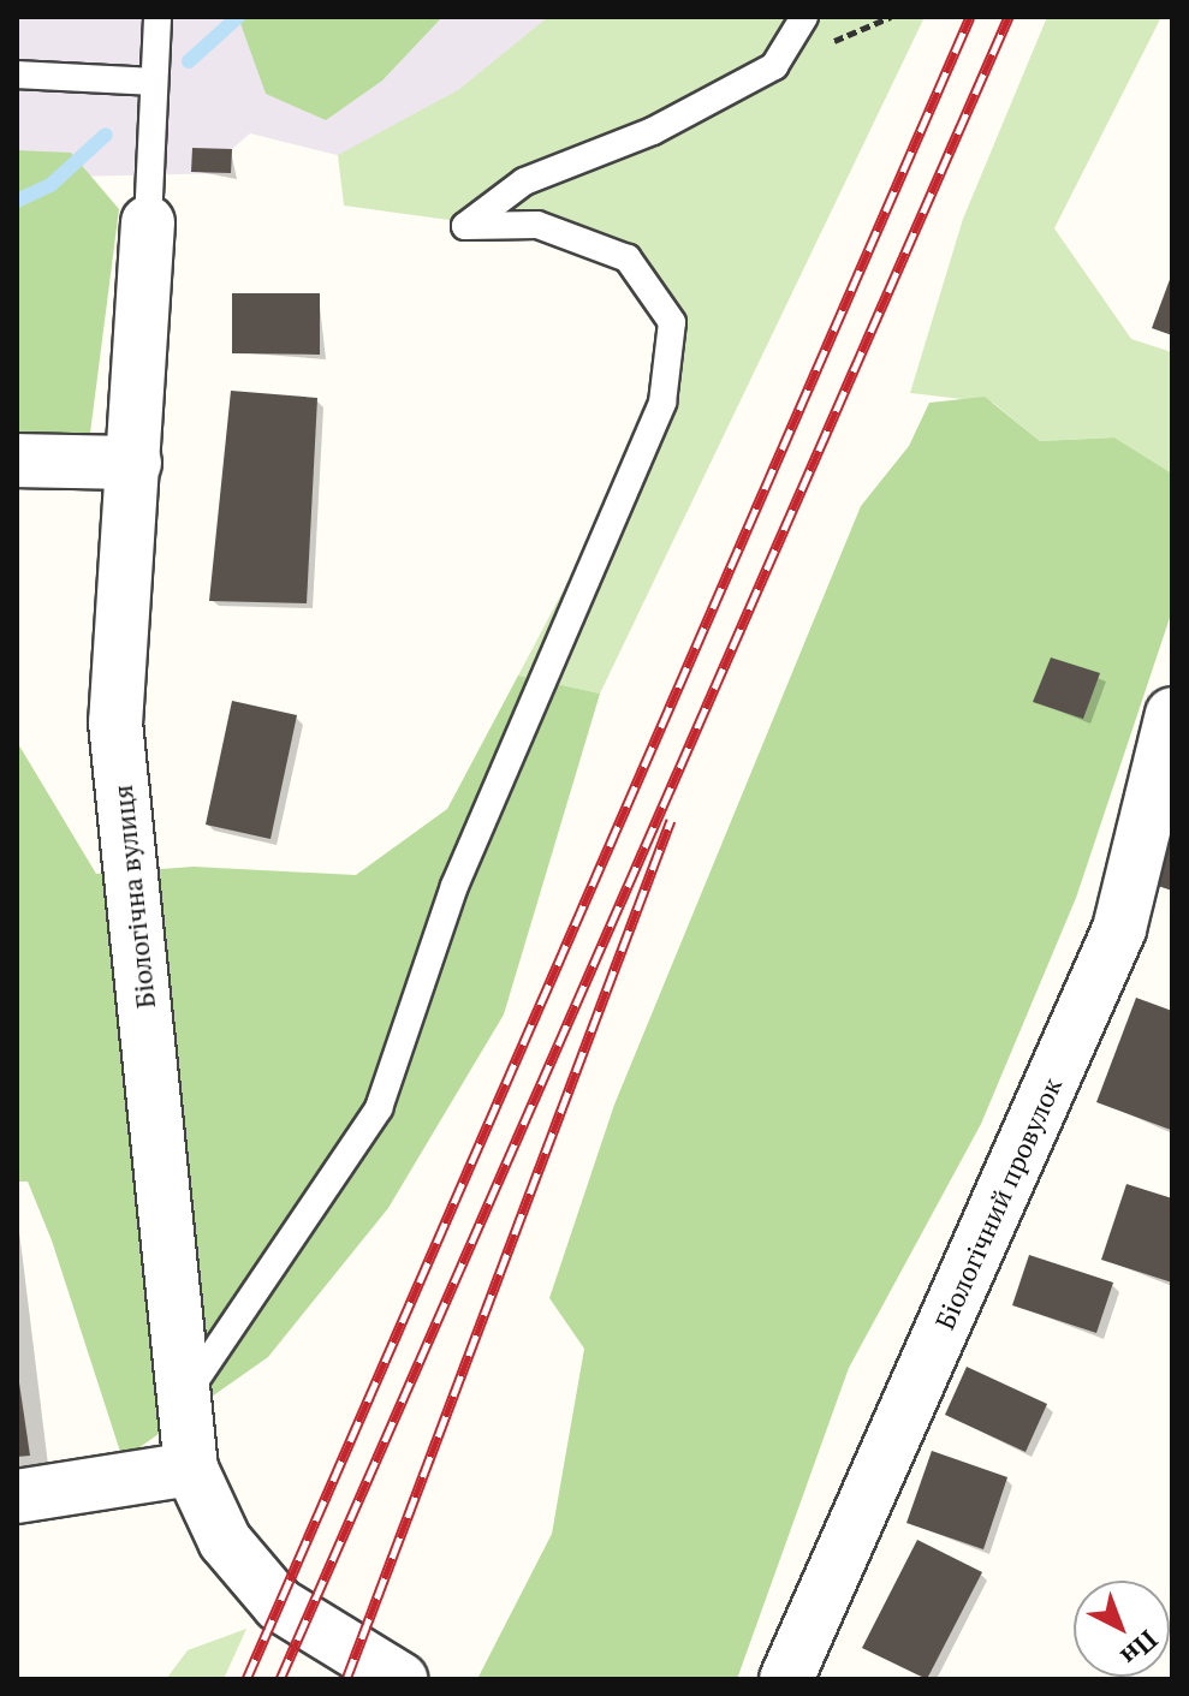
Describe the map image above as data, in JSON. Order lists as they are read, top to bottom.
{
  "streets": {
    "street": ["Біологічна вулиця", "Біологічний провулок"]
  },
  "north": "bottom right"
}
